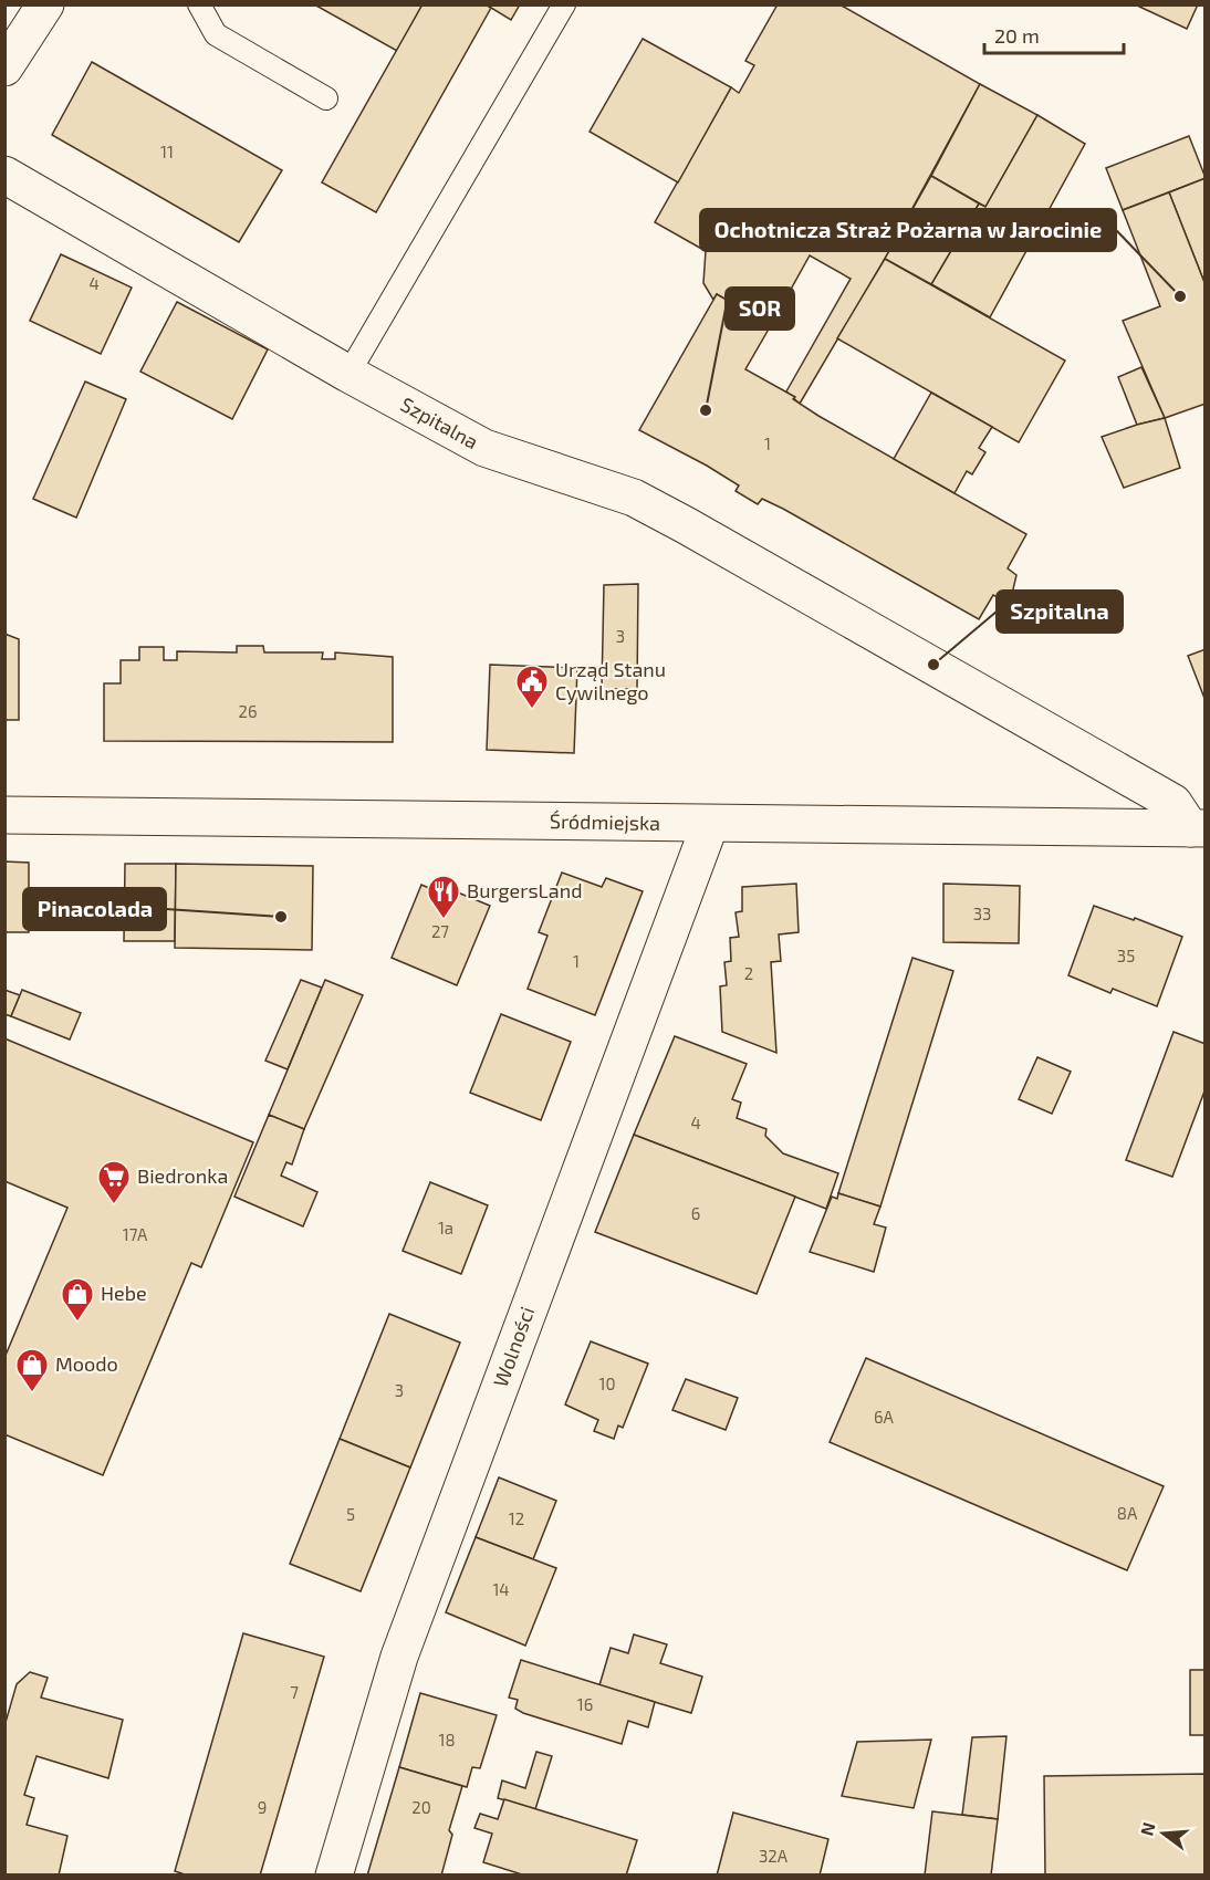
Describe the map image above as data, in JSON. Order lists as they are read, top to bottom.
{
  "streets": {
    "street": ["Szpitalna", "Śródmiejska", "Wolności"]
  },
  "crossings": [
    ["Szpitalna", "Śródmiejska"],
    ["Śródmiejska", "Wolności"]
  ],
  "places": {
    "other": [
      "Ochotnicza Straż Pożarna w Jarocinie",
      "SOR",
      "Szpitalna",
      "Pinacolada"
    ],
    "public building": ["Urząd Stanu Cywilnego"],
    "restaurant": ["BurgersLand"],
    "supermarket": ["Biedronka"],
    "shop": ["Hebe", "Moodo"]
  },
  "house_numbers": [
    "11",
    "4",
    "1",
    "3",
    "26",
    "33",
    "27",
    "35",
    "1",
    "2",
    "4",
    "6",
    "1a",
    "17A",
    "10",
    "3",
    "6A",
    "8A",
    "5",
    "12",
    "14",
    "7",
    "16",
    "18",
    "9",
    "20",
    "32A"
  ],
  "scale_bar": "20 m",
  "north": "left"
}
